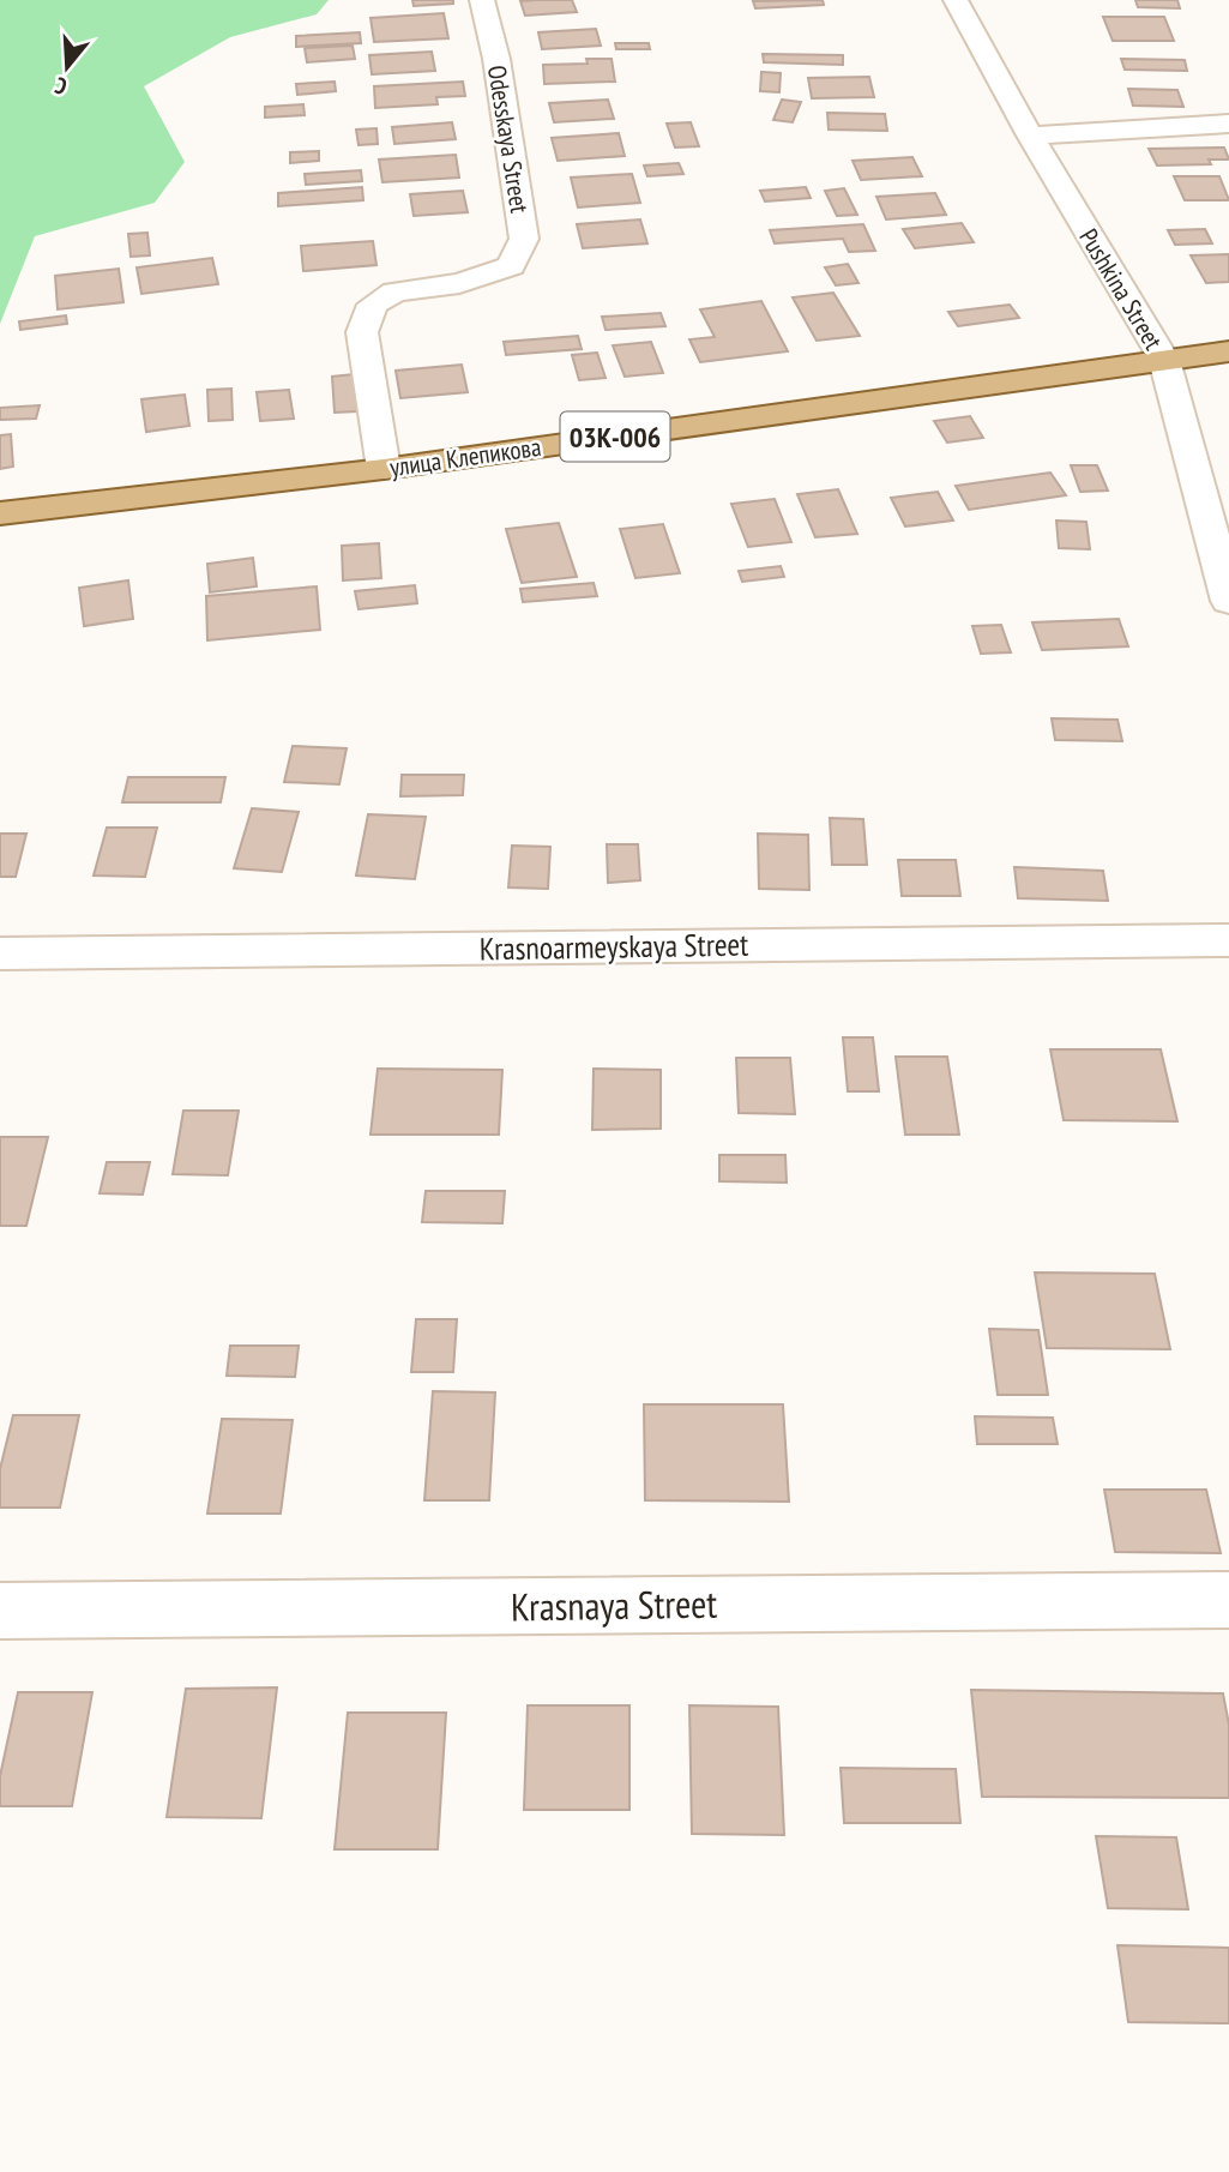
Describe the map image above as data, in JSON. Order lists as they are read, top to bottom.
{
  "streets": {
    "main road": ["03К-006", "улица Клепикова"],
    "street": [
      "Odesskaya Street",
      "Pushkina Street",
      "Krasnoarmeyskaya Street",
      "Krasnaya Street"
    ]
  },
  "crossings": [
    ["Odesskaya Street", "улица Клепикова"],
    ["Pushkina Street", "улица Клепикова"]
  ],
  "north": "bottom"
}
